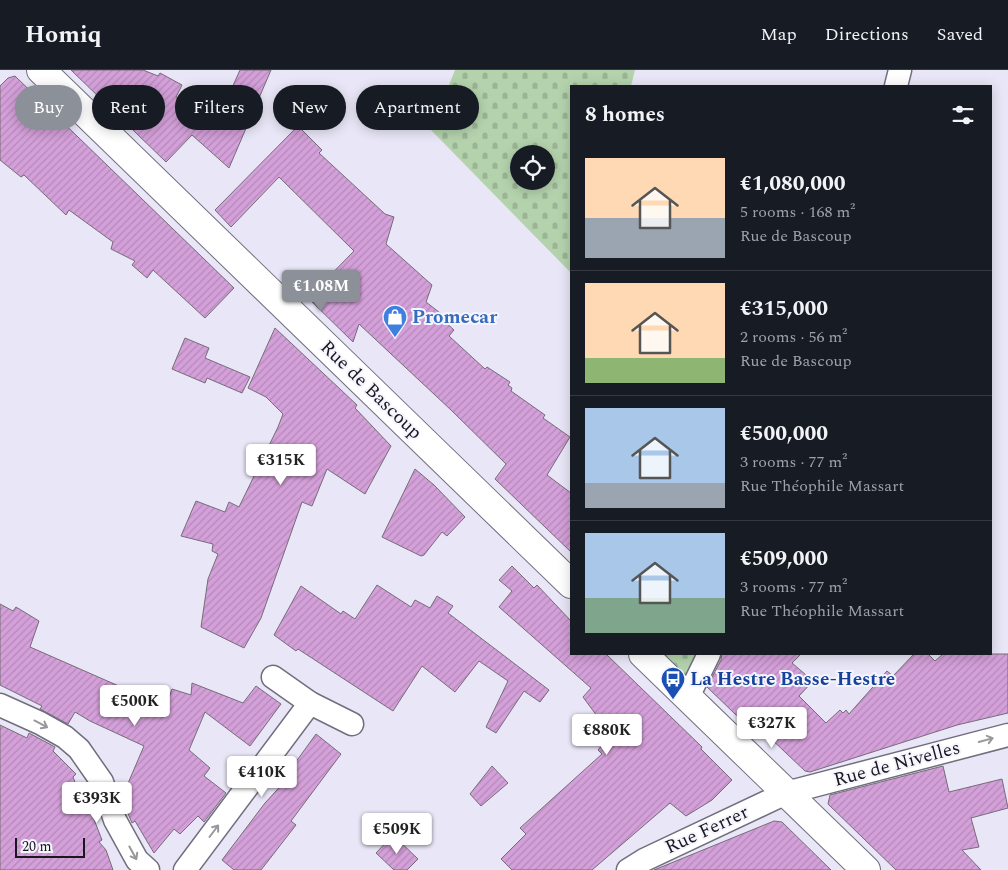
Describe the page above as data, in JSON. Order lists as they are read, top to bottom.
{
  "streets": {
    "main road": ["Rue de Bascoup"],
    "street": ["Rue de Nivelles", "Rue Ferrer"]
  },
  "crossings": [
    ["Rue de Nivelles", "Rue Ferrer"]
  ],
  "one_way": ["Rue de Nivelles"],
  "places": {
    "shop": ["Promecar"],
    "bus stop": ["La Hestre Basse-Hestre"]
  },
  "scale_bar": "20 m",
  "page": {
    "header": "Homiq",
    "nav": ["Map", "Directions", "Saved"],
    "chip": [
      "Buy",
      "Rent",
      "Filters",
      "New",
      "Apartment"
    ],
    "heading": "8 homes",
    "list": [
      {
        "name": "€1,080,000",
        "note": "5 rooms · 168 m² · Rue de Bascoup"
      },
      {
        "name": "€315,000",
        "note": "2 rooms · 56 m² · Rue de Bascoup"
      },
      {
        "name": "€500,000",
        "note": "3 rooms · 77 m² · Rue Théophile Massart"
      },
      {
        "name": "€509,000",
        "note": "3 rooms · 77 m² · Rue Théophile Massart"
      }
    ],
    "price": [
      "€1.08M",
      "€315K",
      "€500K",
      "€327K",
      "€880K",
      "€410K",
      "€393K",
      "€509K"
    ],
    "scale": "20 m"
  }
}
